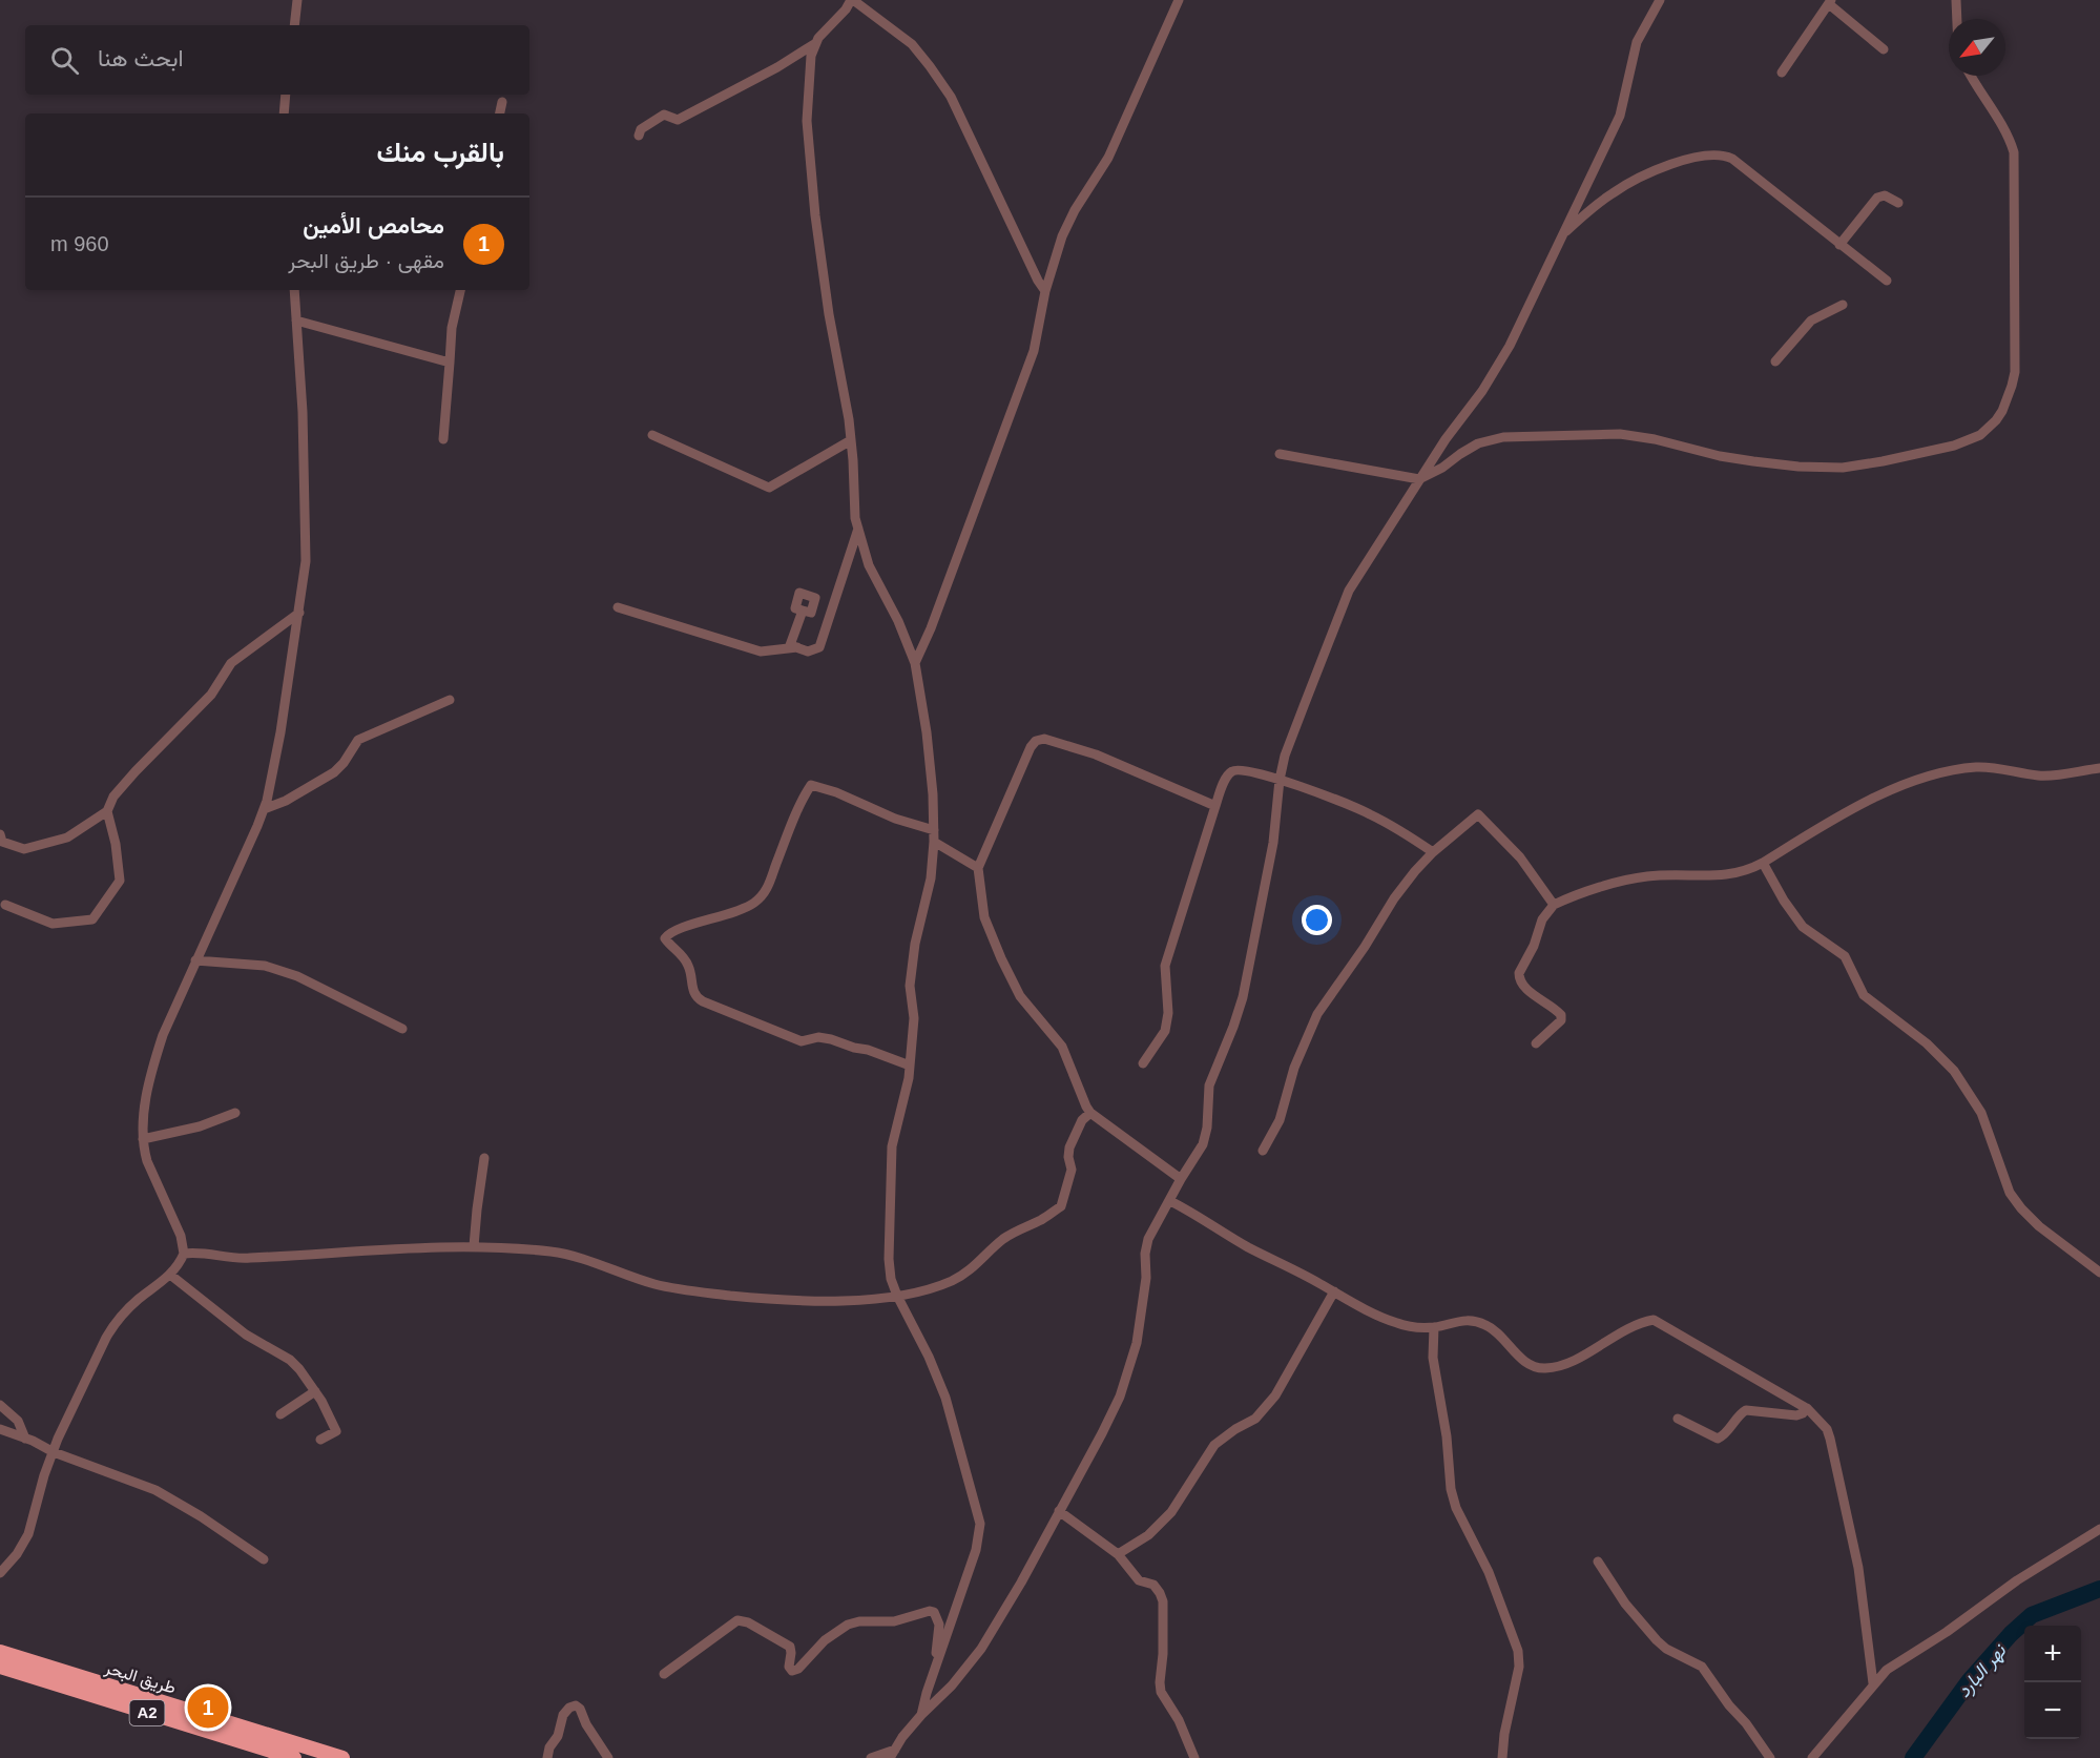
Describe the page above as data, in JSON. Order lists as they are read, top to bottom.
{
  "streets": {
    "highway": ["طريق البحر", "A2"]
  },
  "water": ["نهر البارد"],
  "north": "bottom left",
  "page": {
    "search": "ابحث هنا",
    "heading": "بالقرب منك",
    "list": [
      {
        "mark": "1",
        "name": "محامص الأمين",
        "note": "مقهى · طريق البحر",
        "value": "960 m"
      }
    ],
    "map_buttons": ["+", "−"],
    "pins": "1"
  }
}
